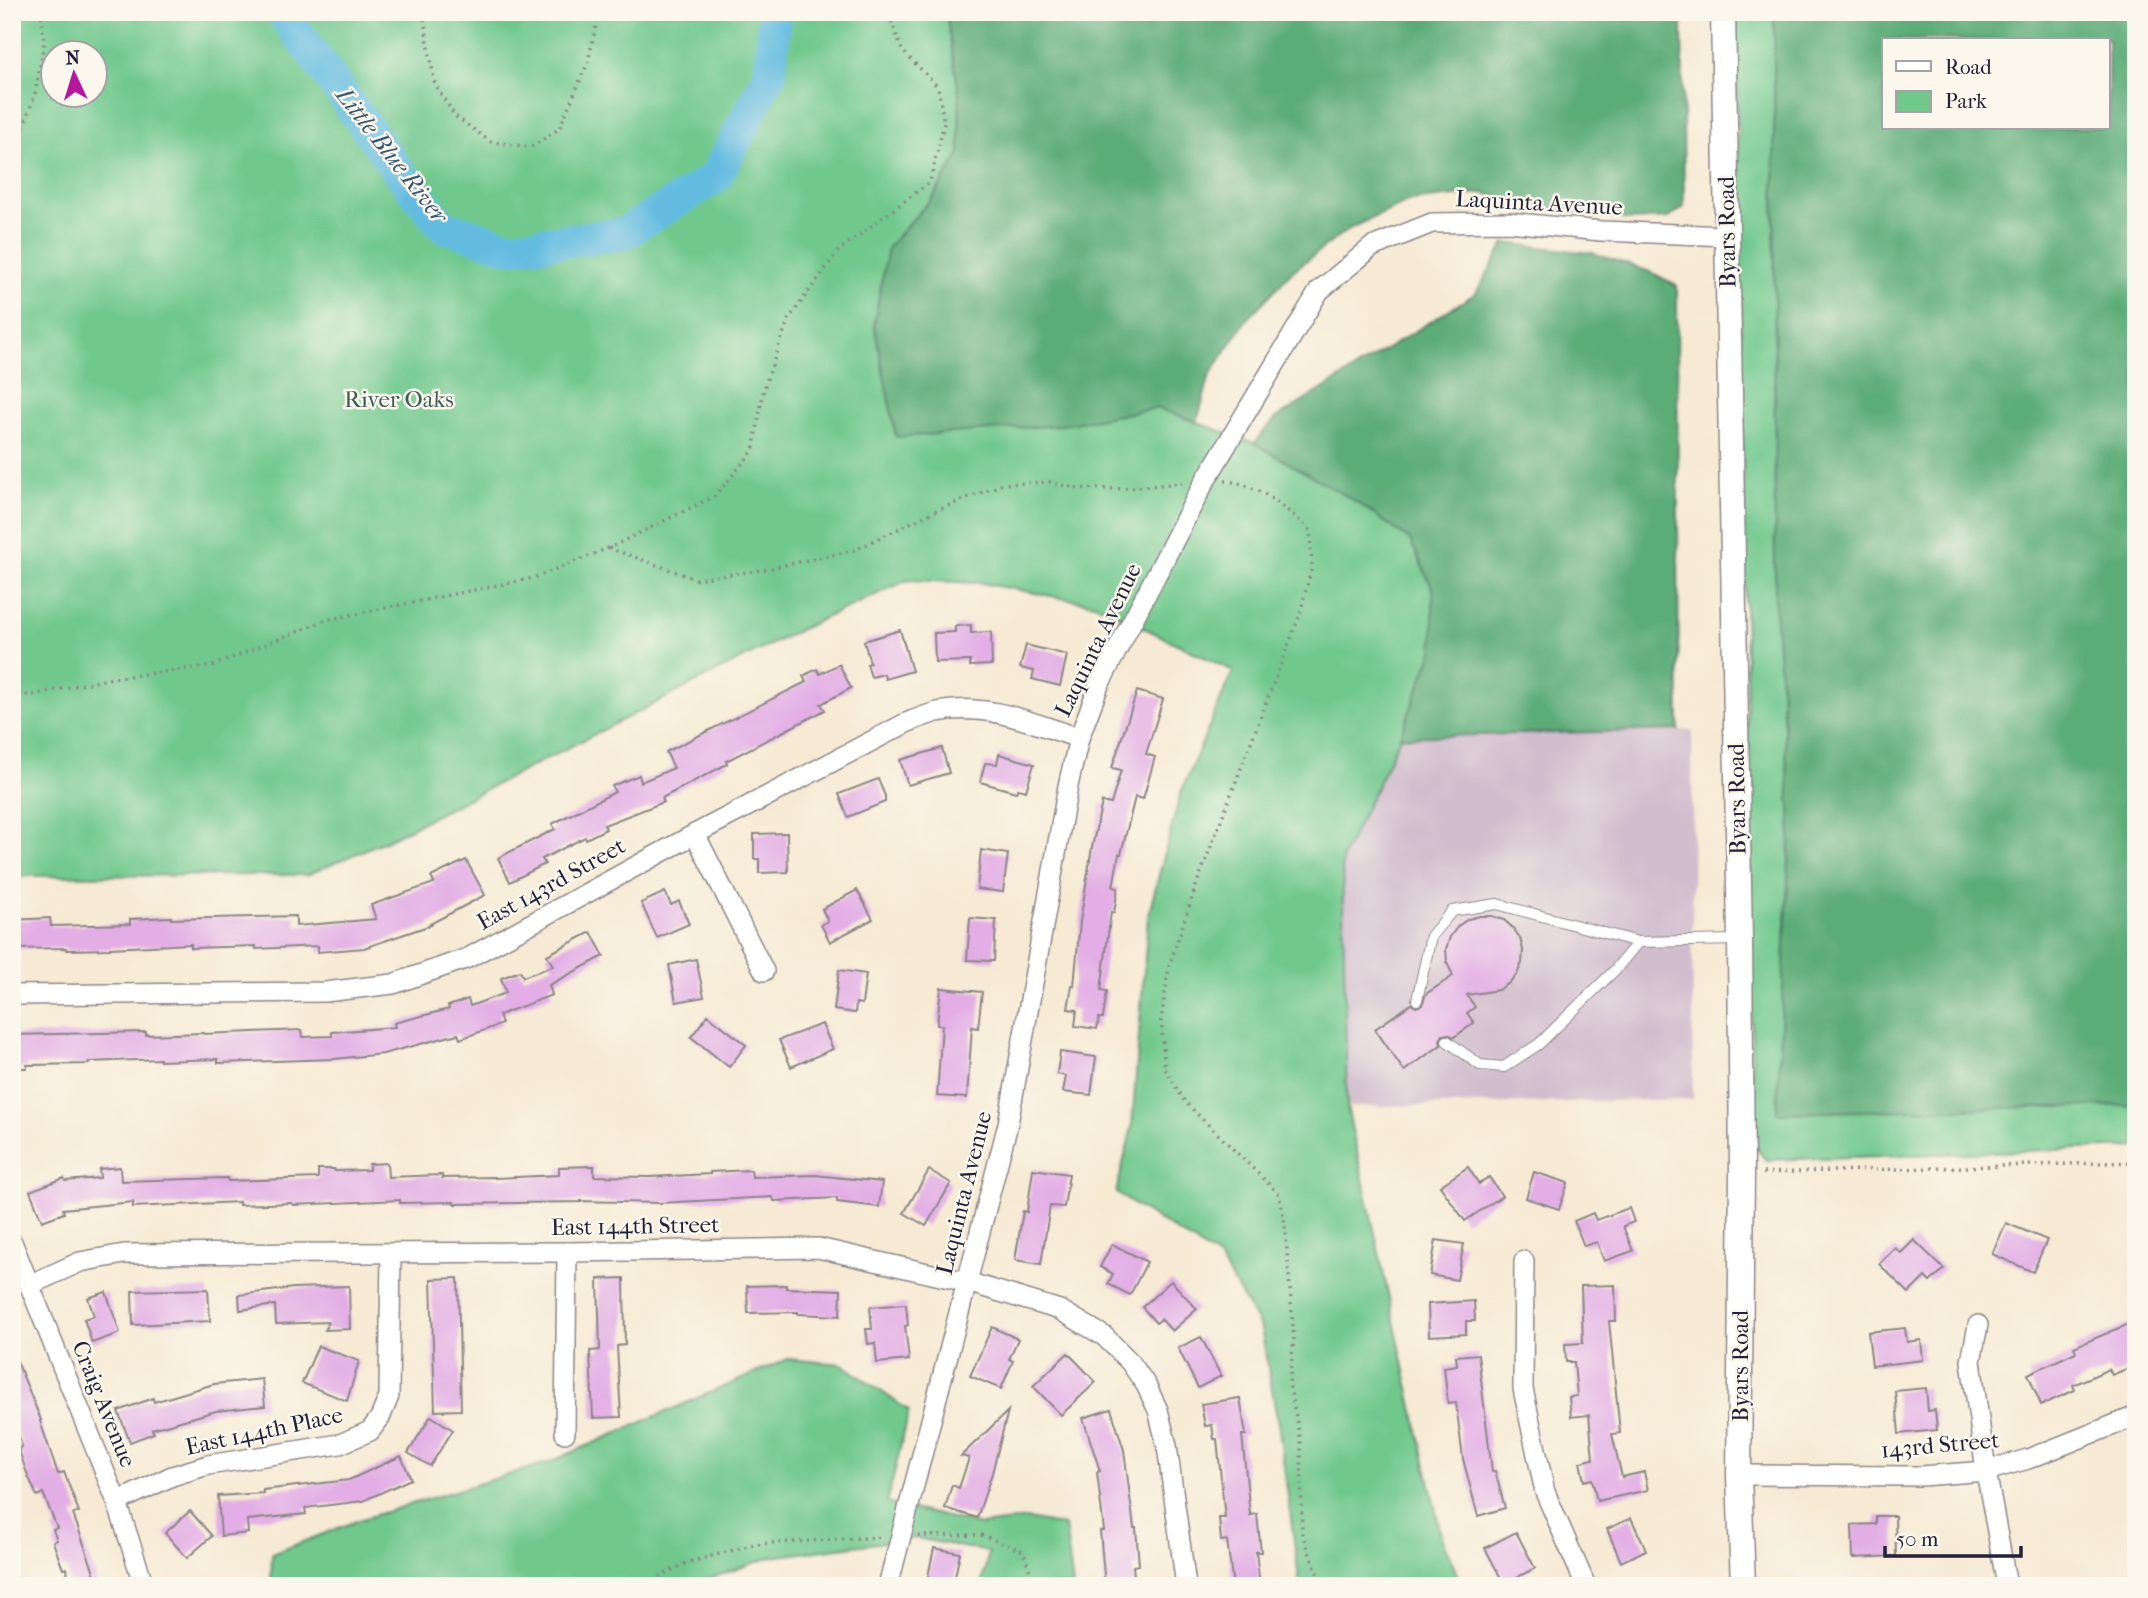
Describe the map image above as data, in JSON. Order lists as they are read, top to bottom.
{
  "streets": {
    "street": [
      "Laquinta Avenue",
      "Byars Road",
      "East 143rd Street",
      "East 144th Street",
      "Craig Avenue",
      "East 144th Place",
      "143rd Street"
    ]
  },
  "crossings": [
    ["Laquinta Avenue", "Byars Road"],
    ["Laquinta Avenue", "East 143rd Street"],
    ["Laquinta Avenue", "East 144th Street"],
    ["Byars Road", "143rd Street"],
    ["East 144th Street", "Craig Avenue"],
    ["East 144th Street", "East 144th Place"],
    ["Craig Avenue", "East 144th Place"]
  ],
  "water": ["Little Blue River"],
  "parks": ["River Oaks"],
  "legend": ["Road", "Park"],
  "scale_bar": "50 m",
  "north": "top"
}
